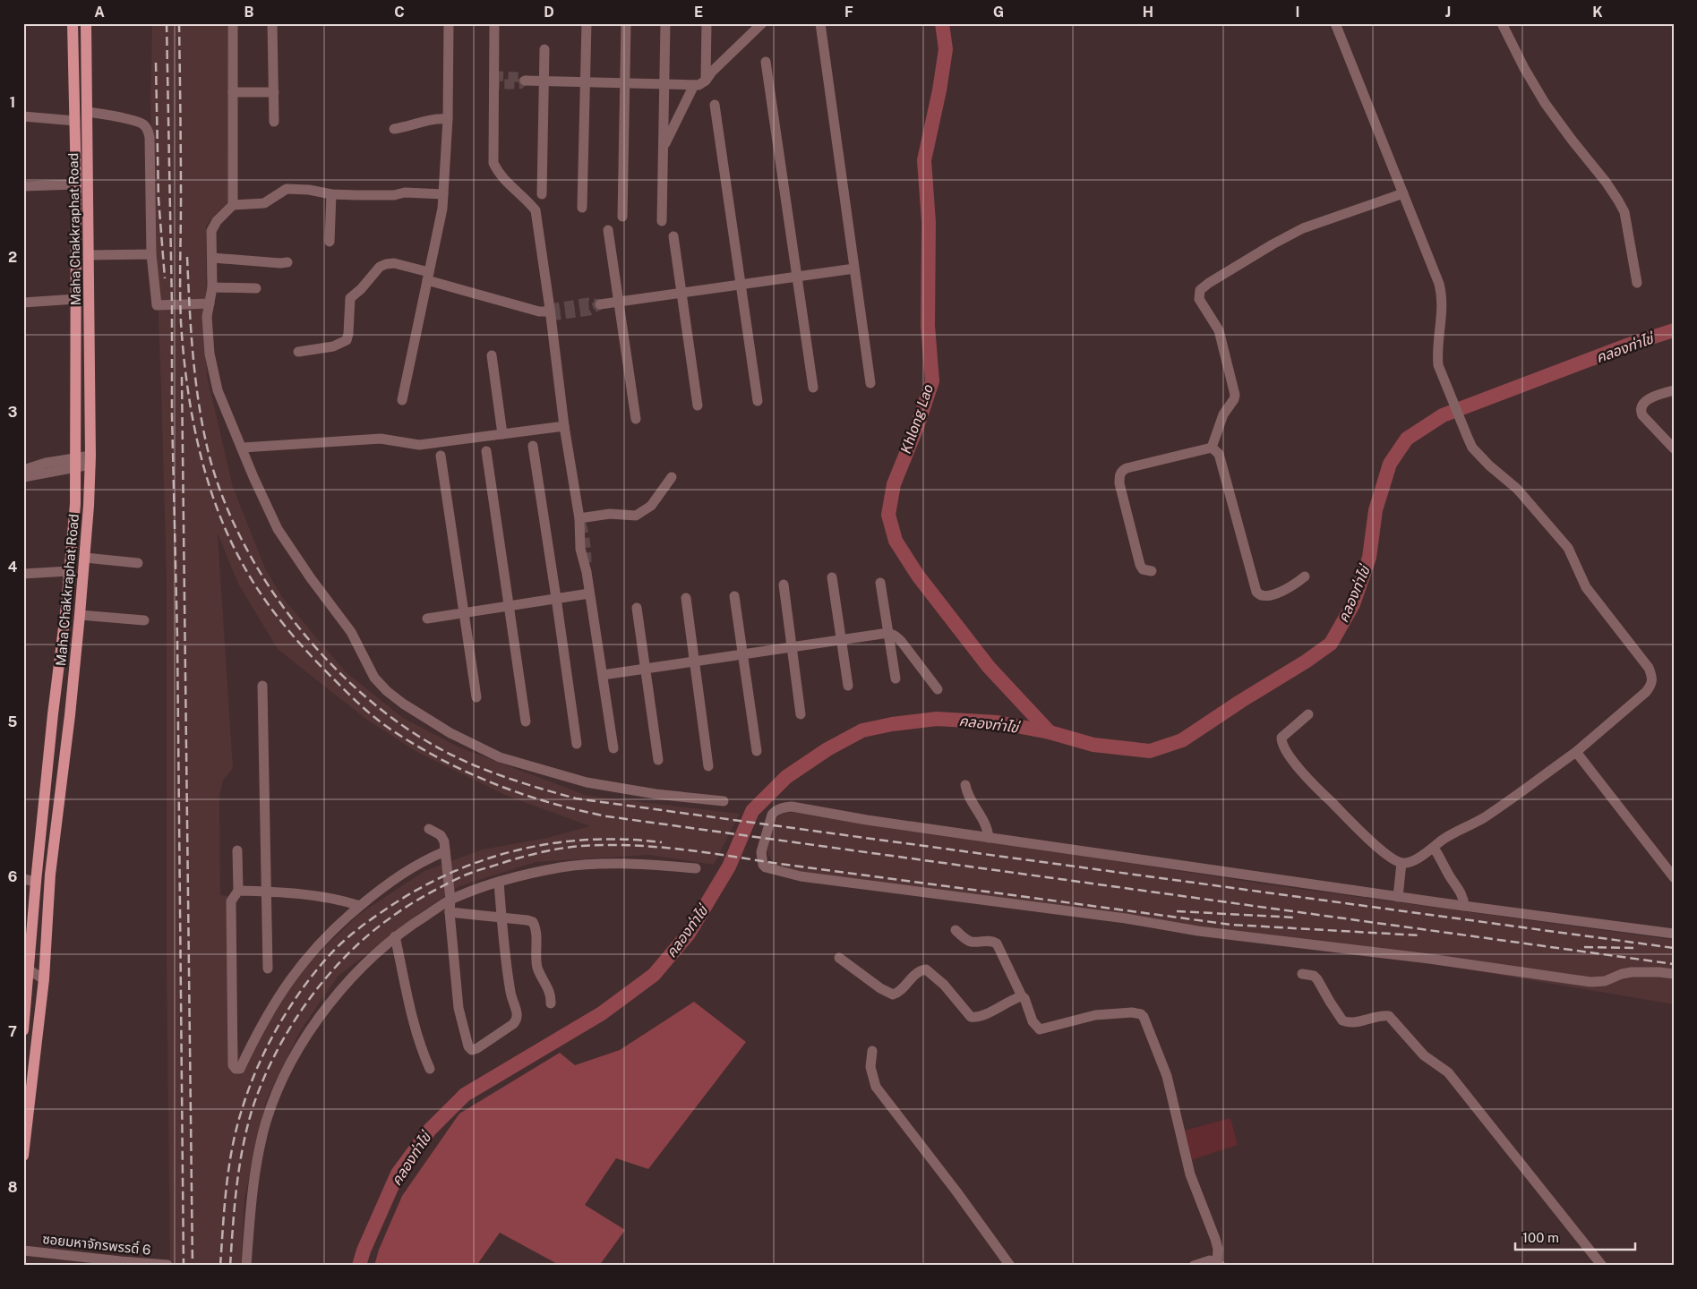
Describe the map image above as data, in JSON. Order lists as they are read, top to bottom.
{
  "streets": {
    "main road": ["Maha Chakkraphat Road"],
    "street": ["ซอยมหาจักรพรรดิ์ 6"]
  },
  "water": ["คลองท่าไข่", "Khlong Lao"],
  "scale_bar": "100 m",
  "grid": {
    "columns": [
      "A",
      "B",
      "C",
      "D",
      "E",
      "F",
      "G",
      "H",
      "I",
      "J",
      "K"
    ],
    "rows": [
      "1",
      "2",
      "3",
      "4",
      "5",
      "6",
      "7",
      "8"
    ]
  }
}
